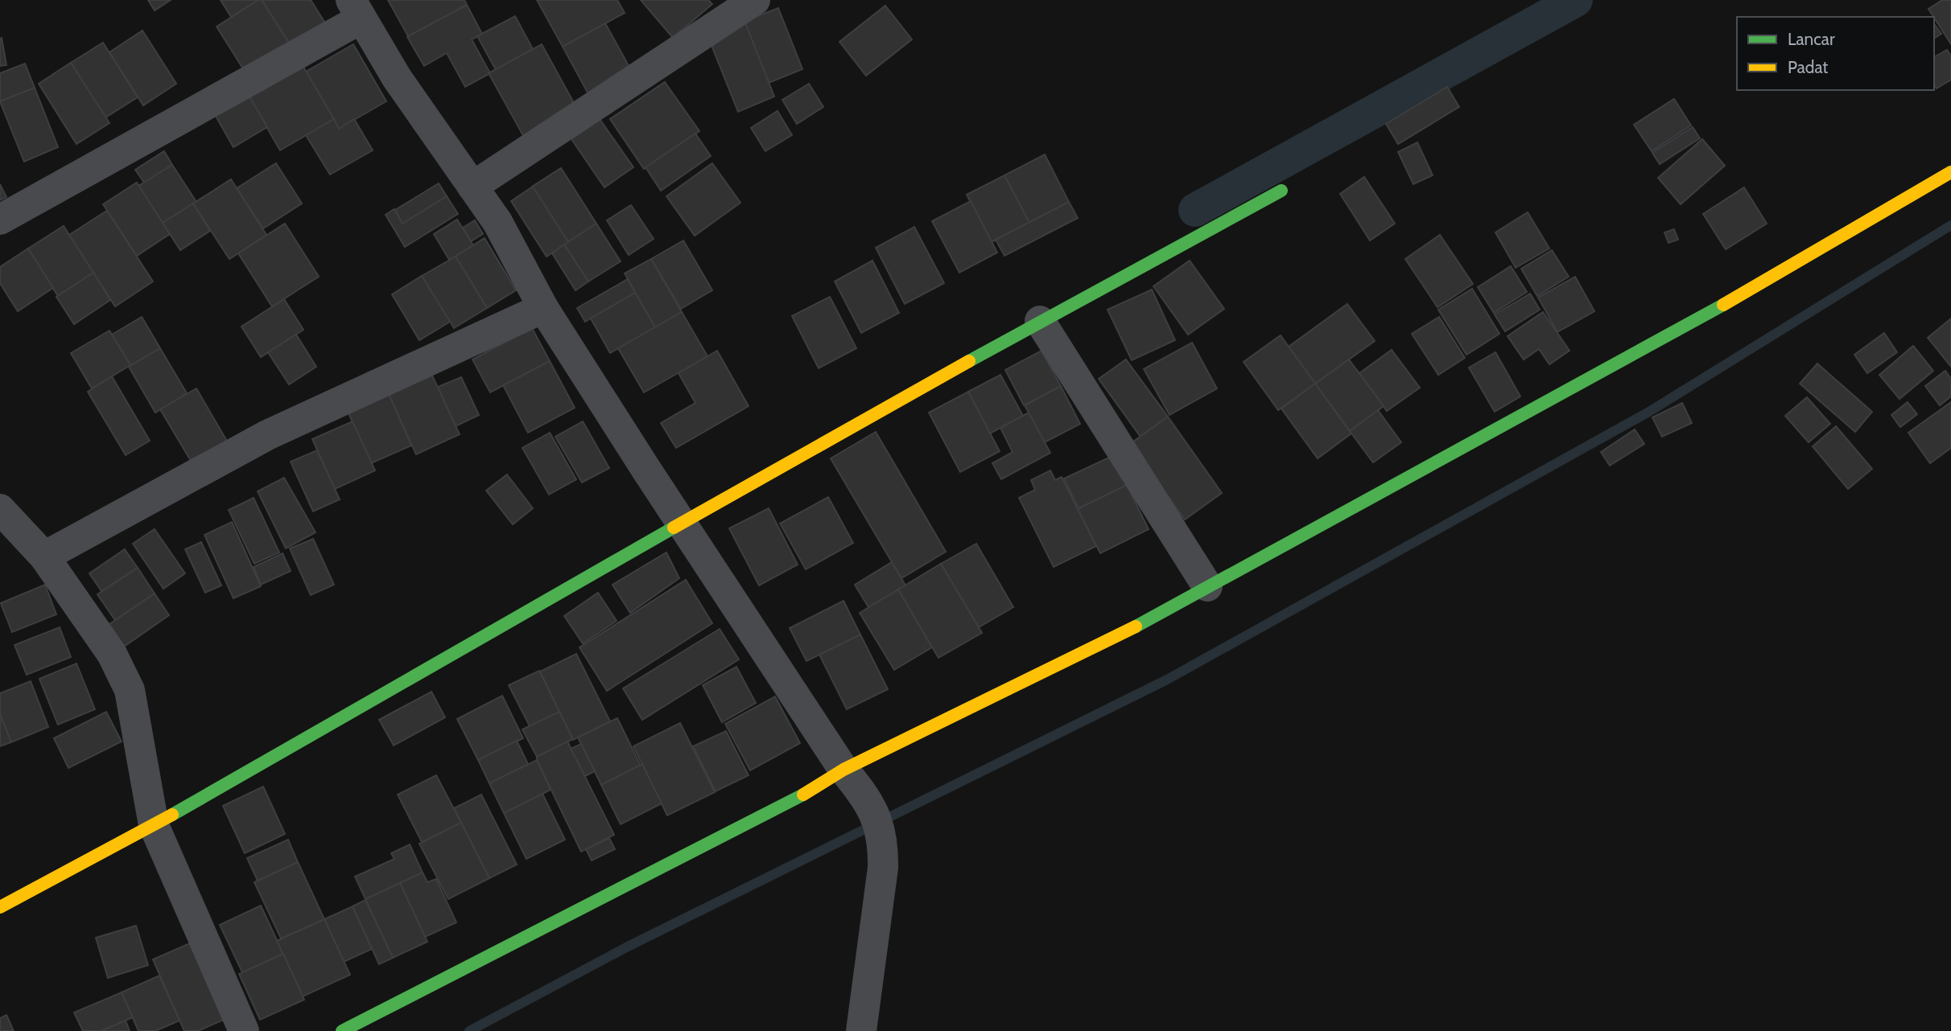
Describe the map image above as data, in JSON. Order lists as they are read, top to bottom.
{
  "legend": ["Lancar", "Padat"]
}
